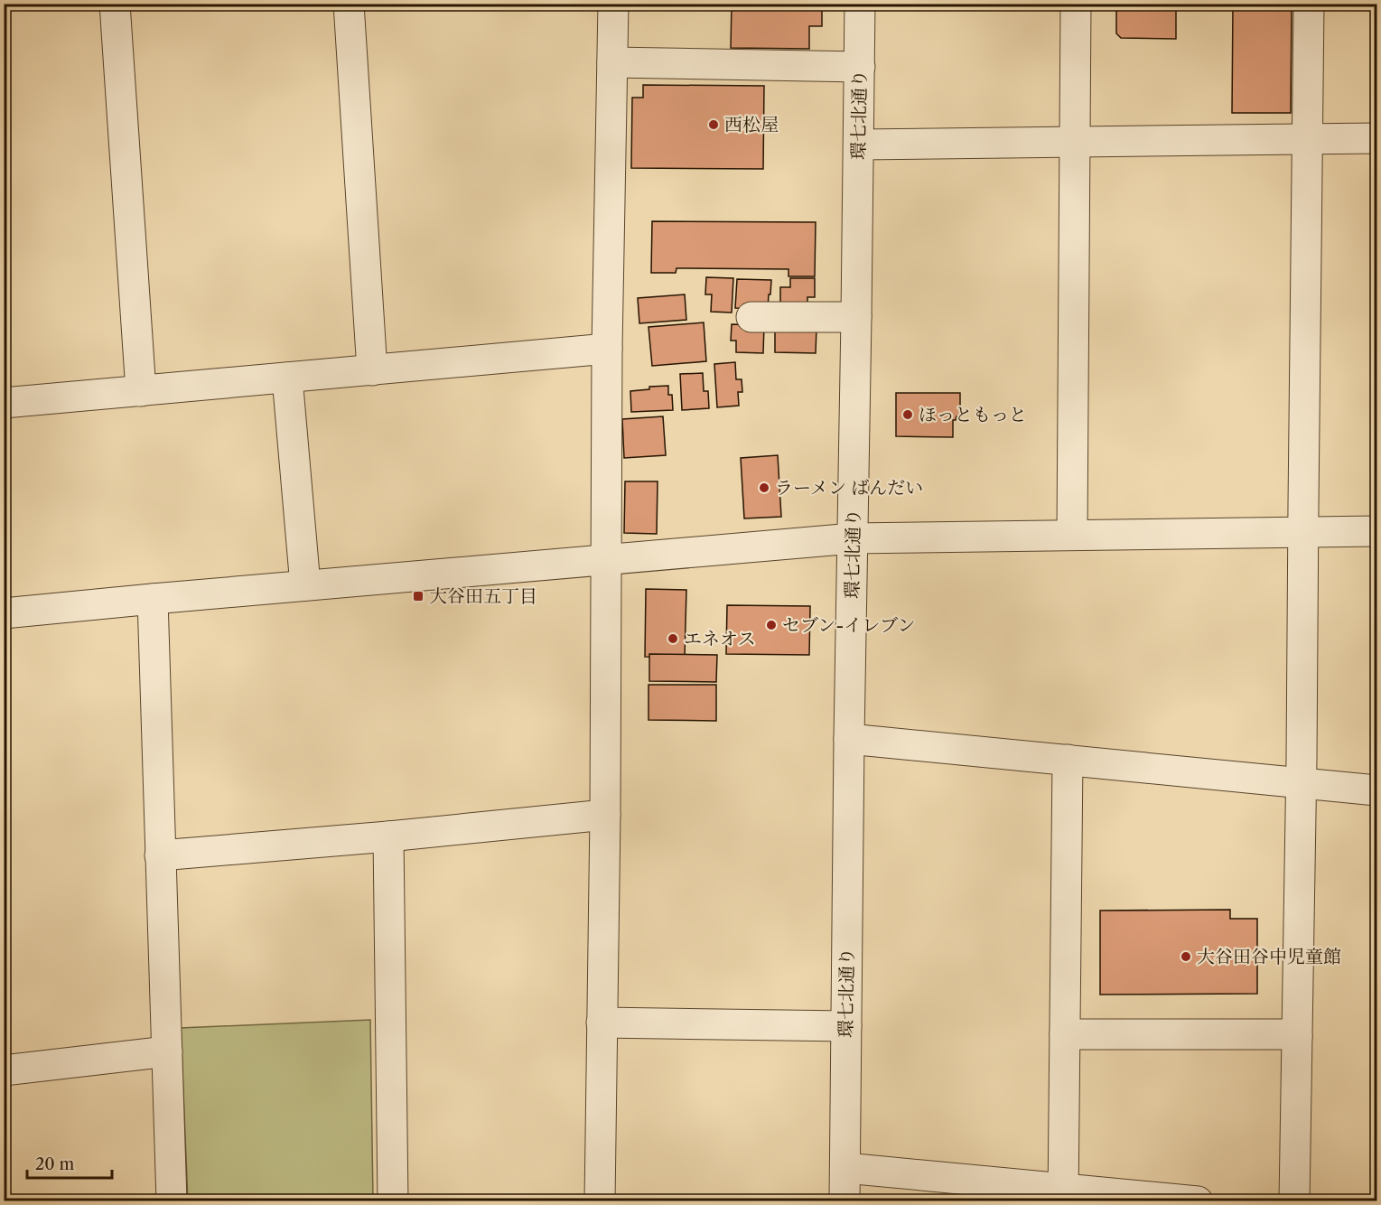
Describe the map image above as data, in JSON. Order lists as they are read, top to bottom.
{
  "streets": {
    "street": ["環七北通り"]
  },
  "places": {
    "other": [
      "西松屋",
      "ほっともっと",
      "ラーメン ばんだい",
      "セブン-イレブン",
      "エネオス",
      "大谷田谷中児童館"
    ],
    "transit": ["大谷田五丁目"]
  },
  "scale_bar": "20 m"
}
